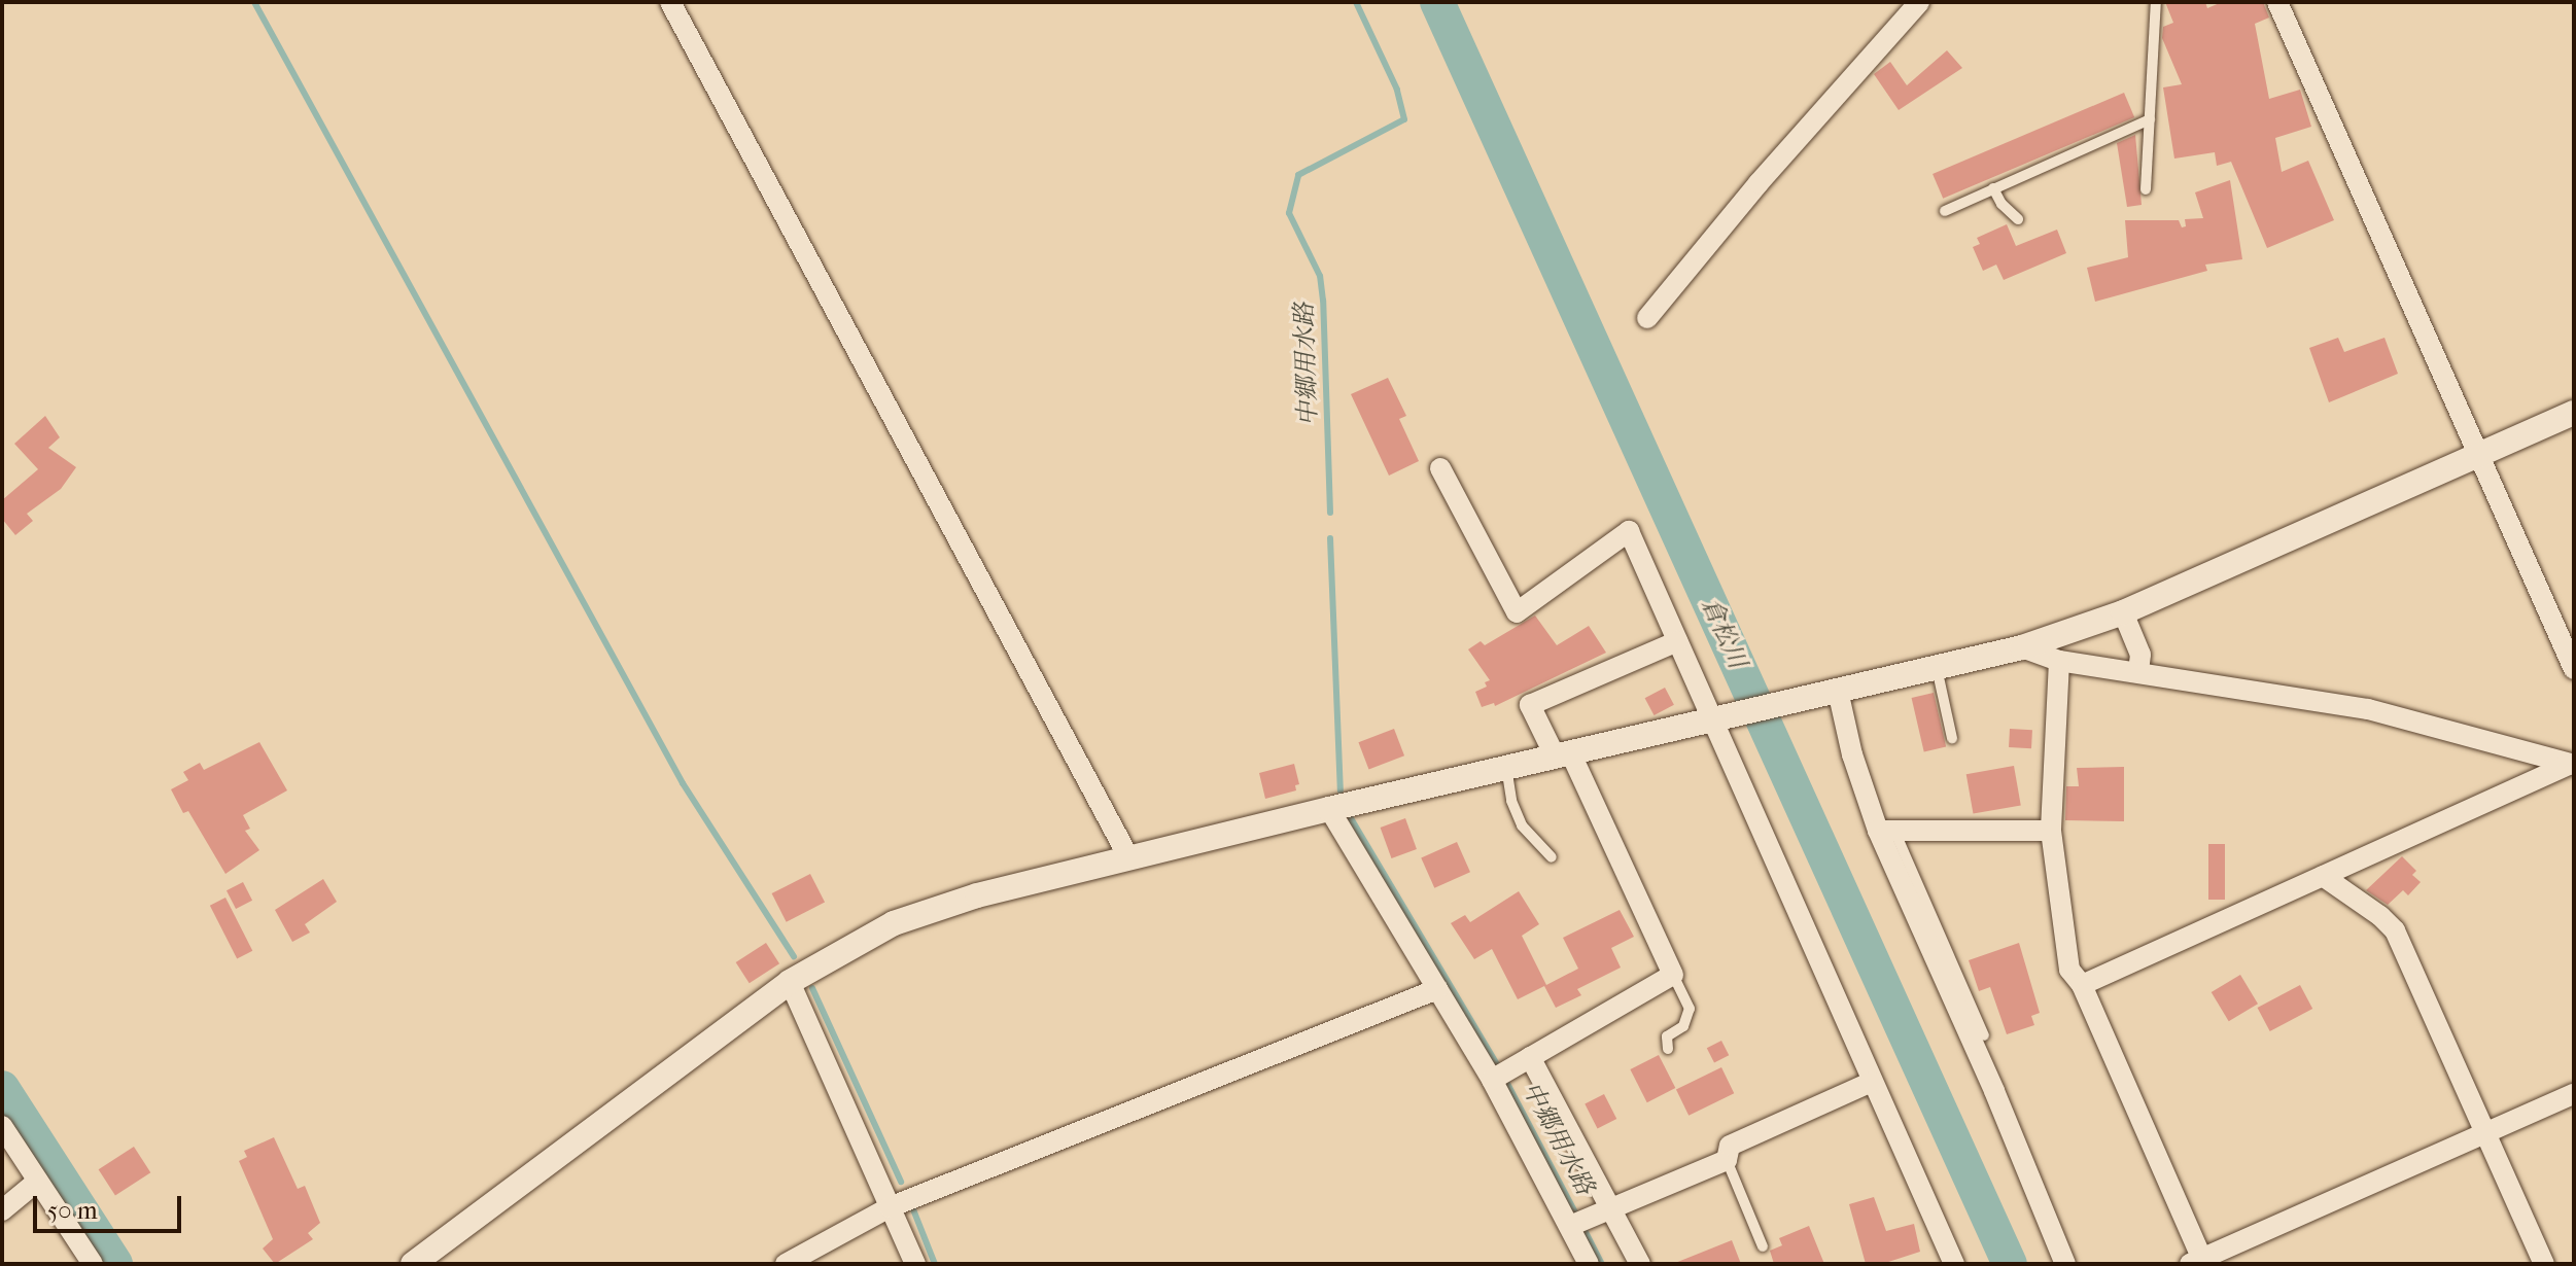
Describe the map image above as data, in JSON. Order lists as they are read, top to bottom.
{
  "water": ["中郷用水路", "倉松川"],
  "scale_bar": "50 m"
}
